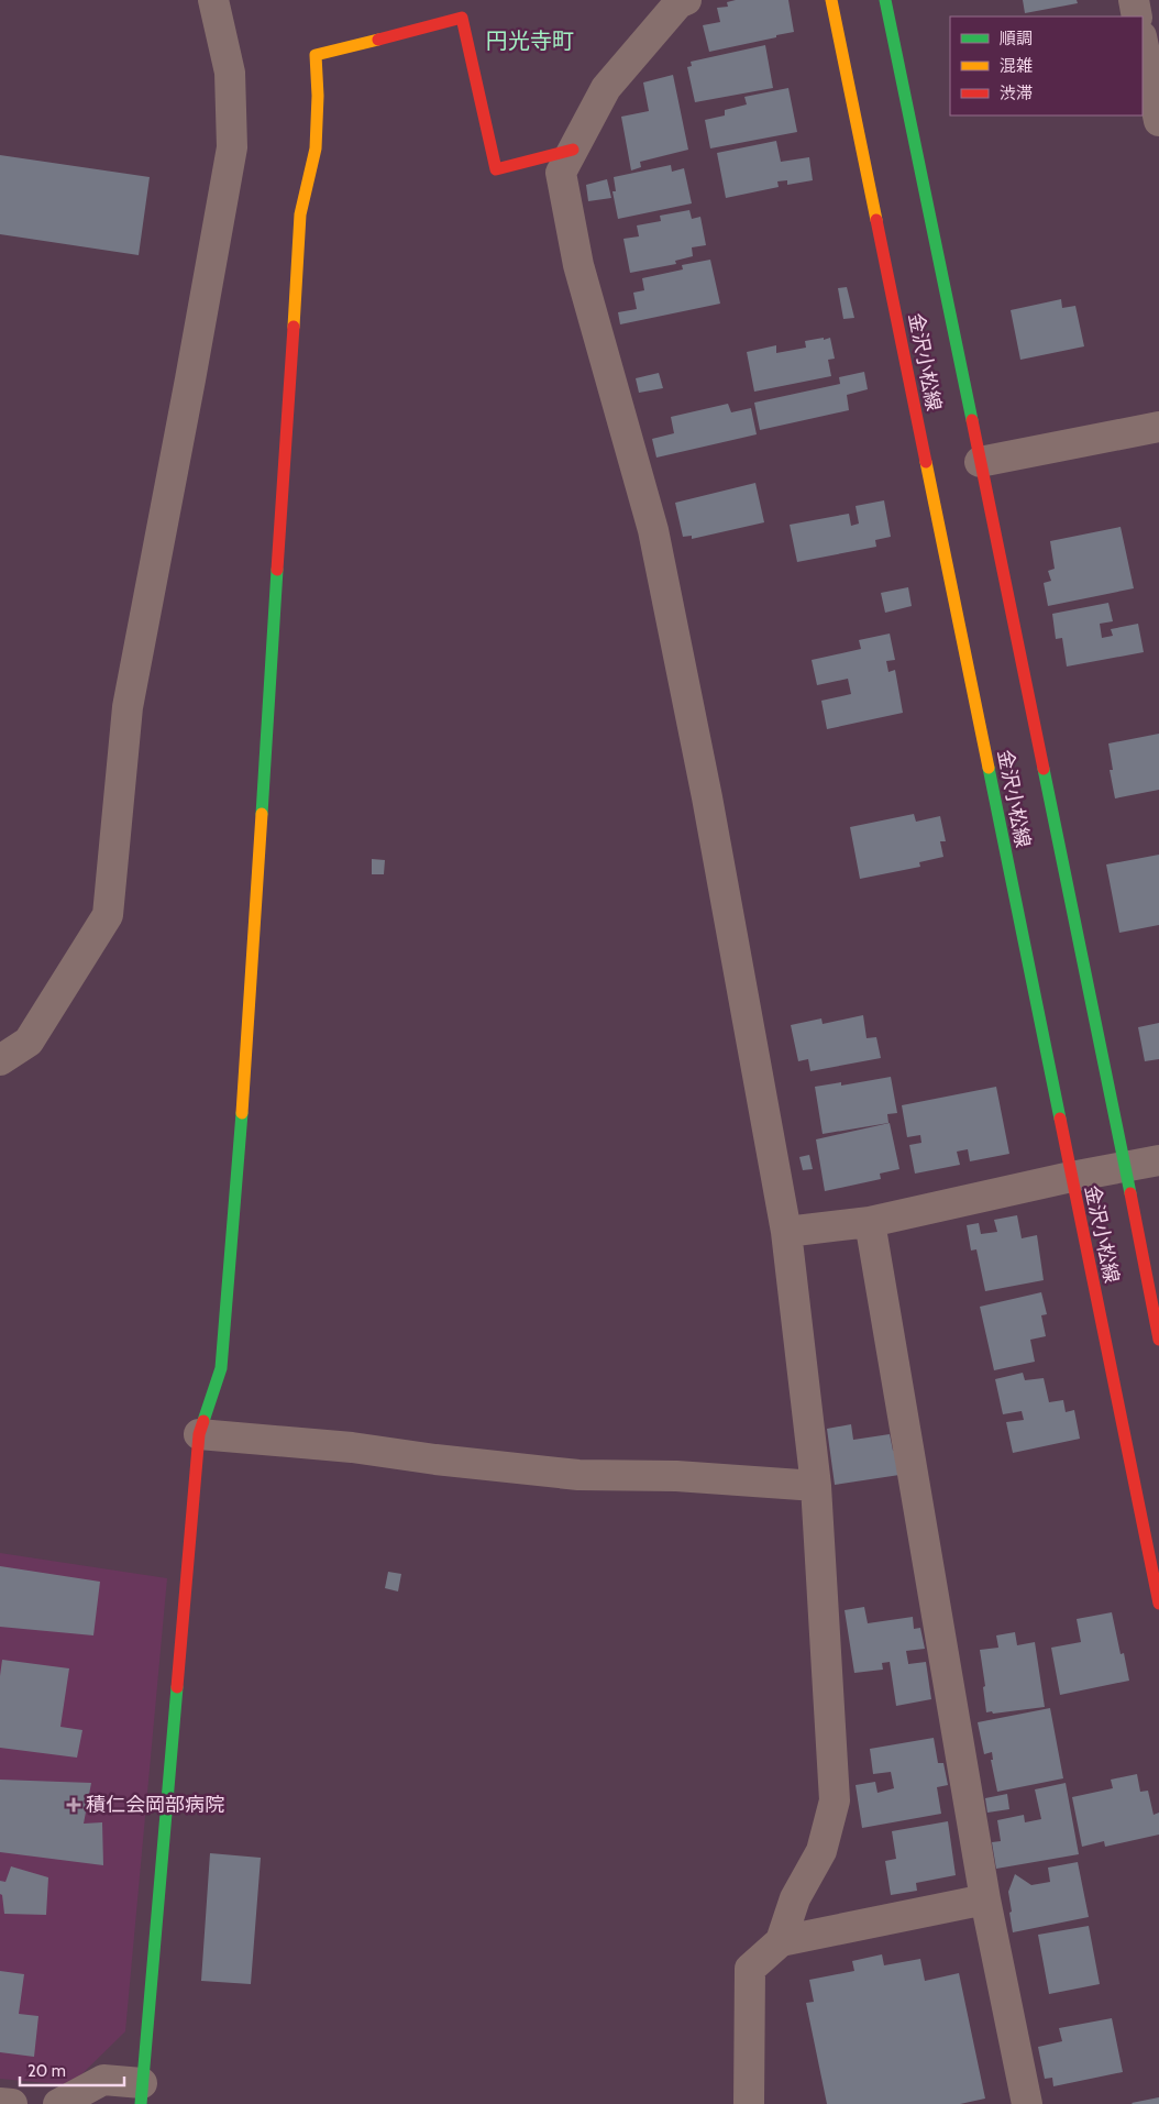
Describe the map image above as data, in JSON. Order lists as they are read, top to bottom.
{
  "streets": {
    "main road": ["金沢小松線"]
  },
  "districts": ["円光寺町"],
  "places": {
    "health": ["積仁会岡部病院"]
  },
  "legend": ["順調", "混雑", "渋滞"],
  "scale_bar": "20 m"
}
